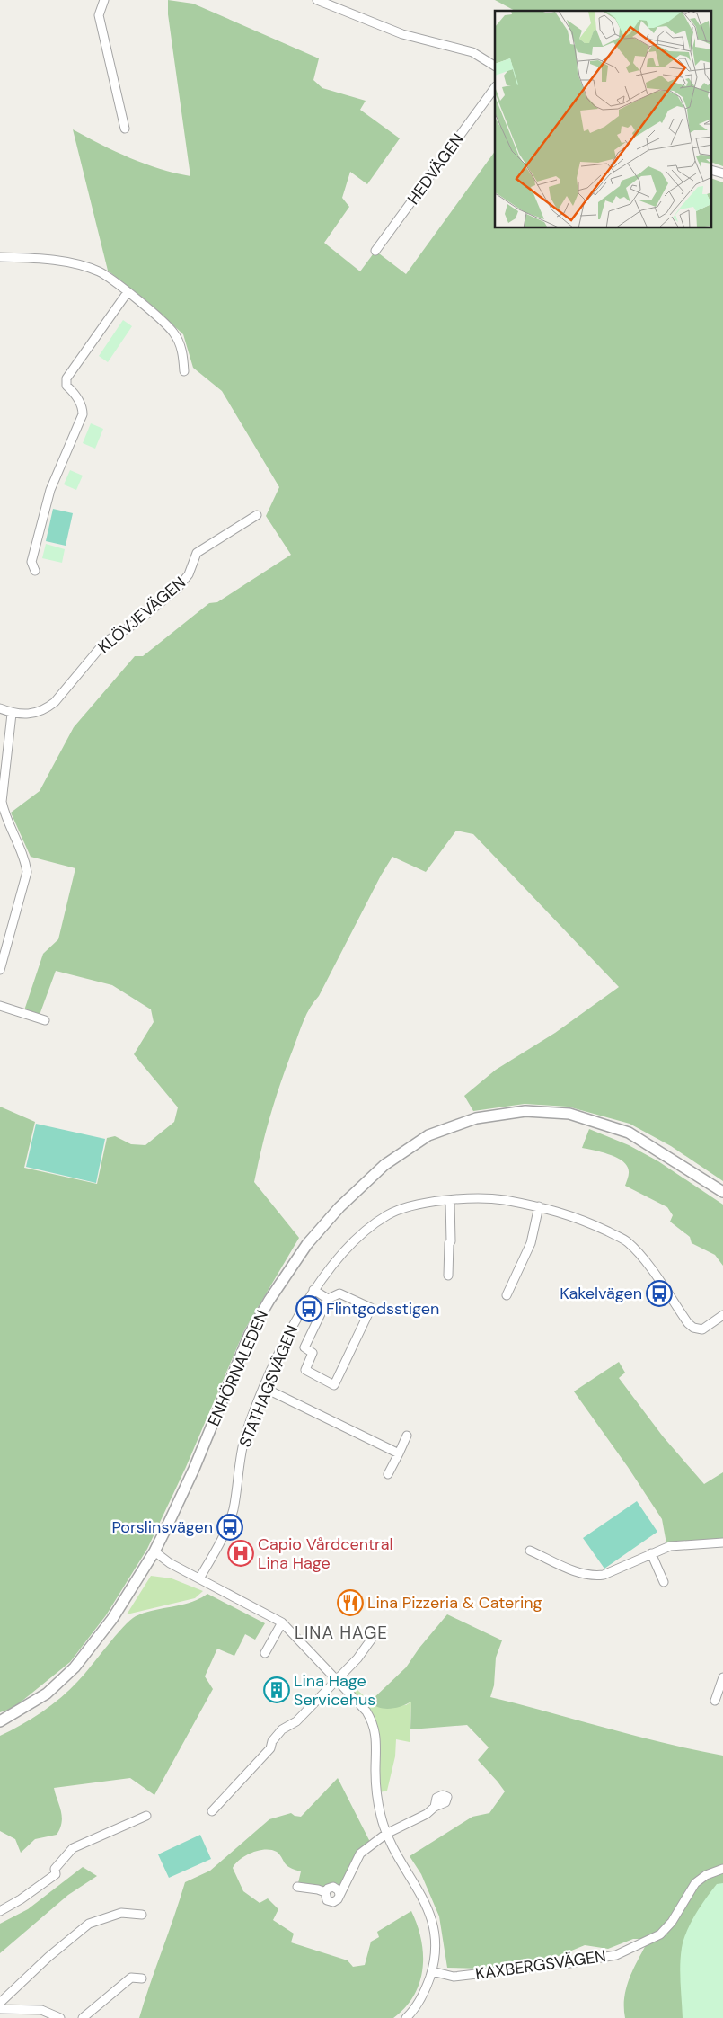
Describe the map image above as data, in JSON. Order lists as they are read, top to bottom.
{
  "streets": {
    "street": [
      "HEDVÄGEN",
      "KLÖVJEVÄGEN",
      "ENHÖRNALEDEN",
      "STATHAGSVÄGEN",
      "KAXBERGSVÄGEN"
    ]
  },
  "districts": ["LINA HAGE"],
  "places": {
    "bus stop": ["Kakelvägen", "Flintgodsstigen", "Porslinsvägen"],
    "hospital": ["Capio Vårdcentral Lina Hage"],
    "restaurant": ["Lina Pizzeria & Catering"],
    "building": ["Lina Hage Servicehus"]
  }
}
